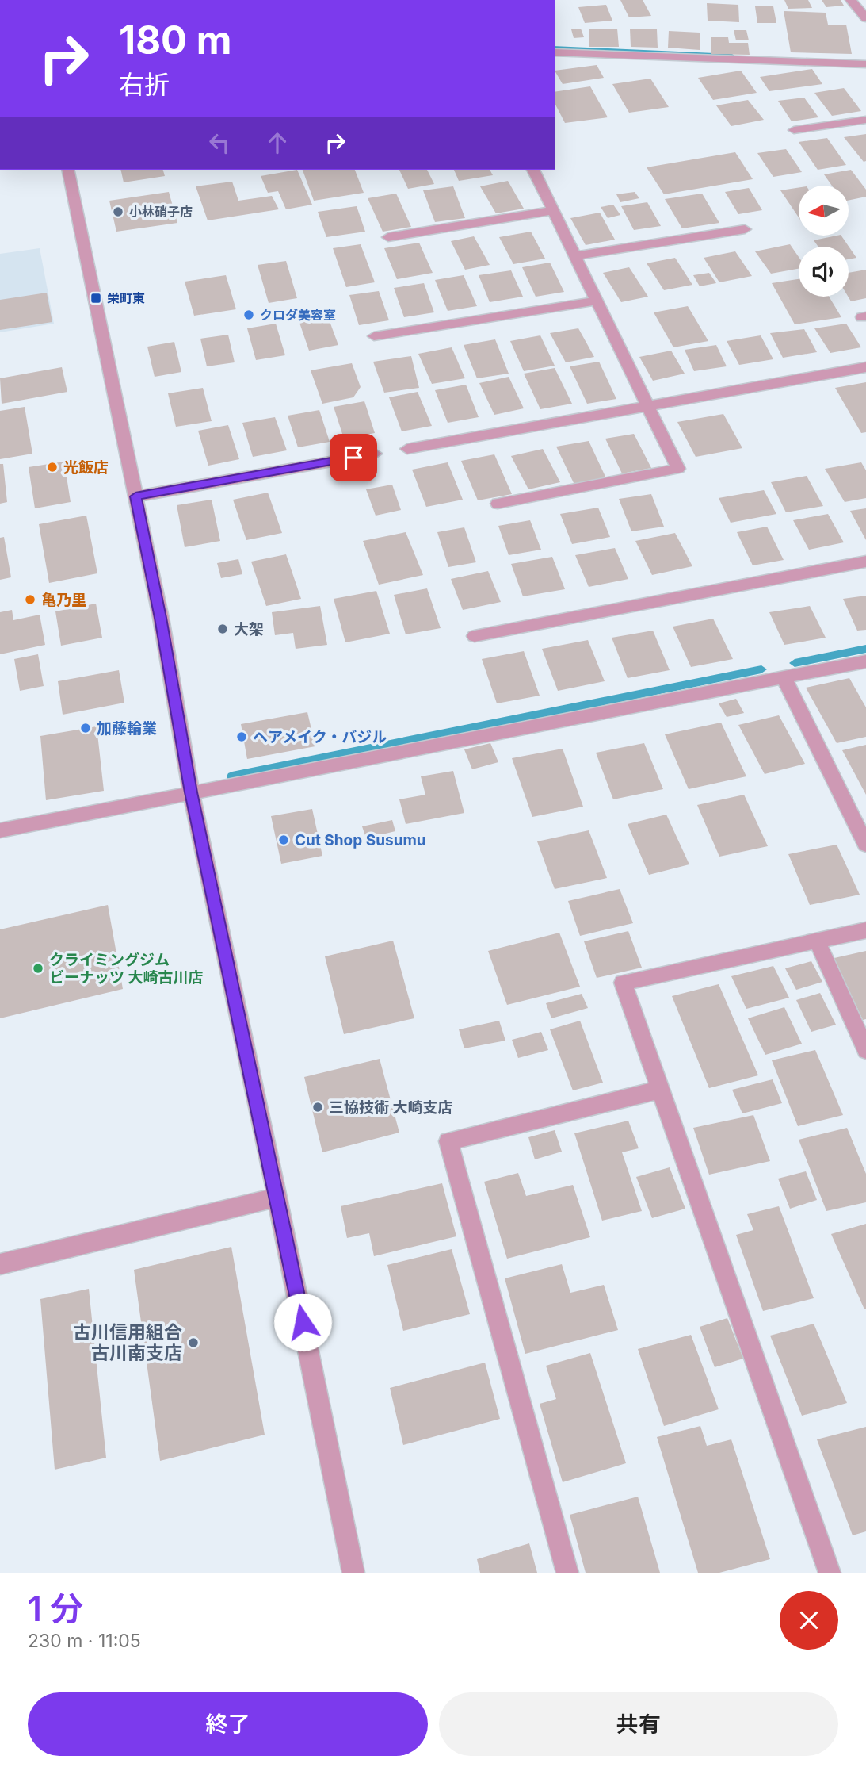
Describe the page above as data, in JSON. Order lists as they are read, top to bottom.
{
  "places": {
    "other": [
      "小林硝子店",
      "クロダ美容室",
      "光飯店",
      "亀乃里",
      "大架",
      "加藤輪業",
      "ヘアメイク・バジル",
      "Cut Shop Susumu",
      "クライミングジム ビーナッツ 大崎古川店",
      "三協技術 大崎支店",
      "古川信用組合 古川南支店"
    ],
    "transit": ["栄町東"]
  },
  "north": "left",
  "page": {
    "turn": ["180 m", "右折"],
    "heading": ["1 分", "230 m · 11:05"],
    "buttons": ["終了", "共有"]
  }
}
